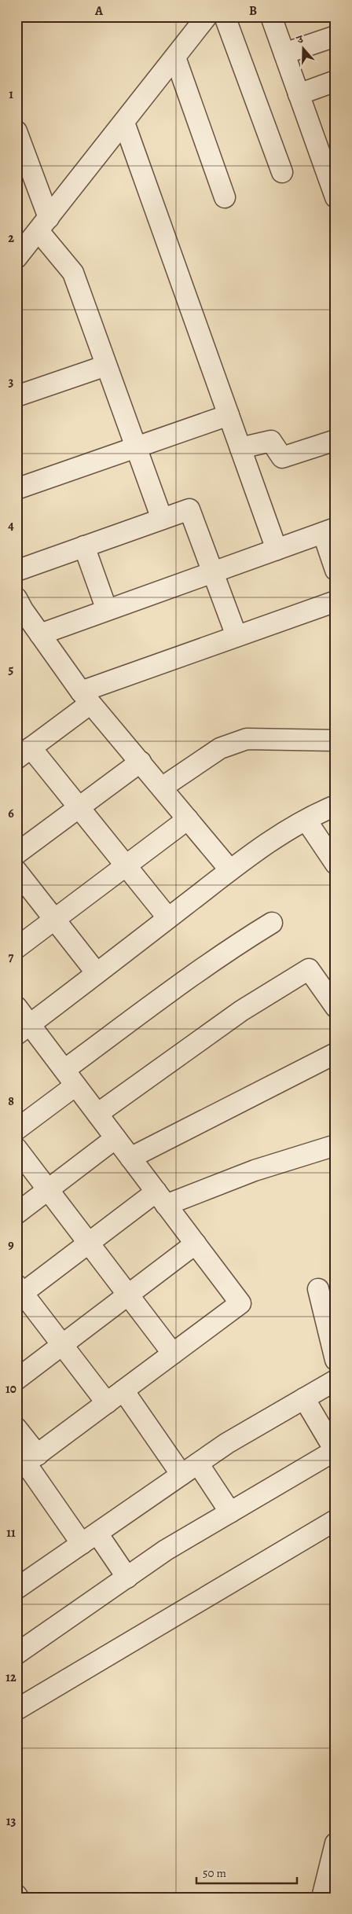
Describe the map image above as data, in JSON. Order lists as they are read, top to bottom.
{
  "scale_bar": "50 m",
  "north": "top",
  "grid": {
    "columns": ["A", "B"],
    "rows": [
      "1",
      "2",
      "3",
      "4",
      "5",
      "6",
      "7",
      "8",
      "9",
      "10",
      "11",
      "12",
      "13"
    ]
  }
}
